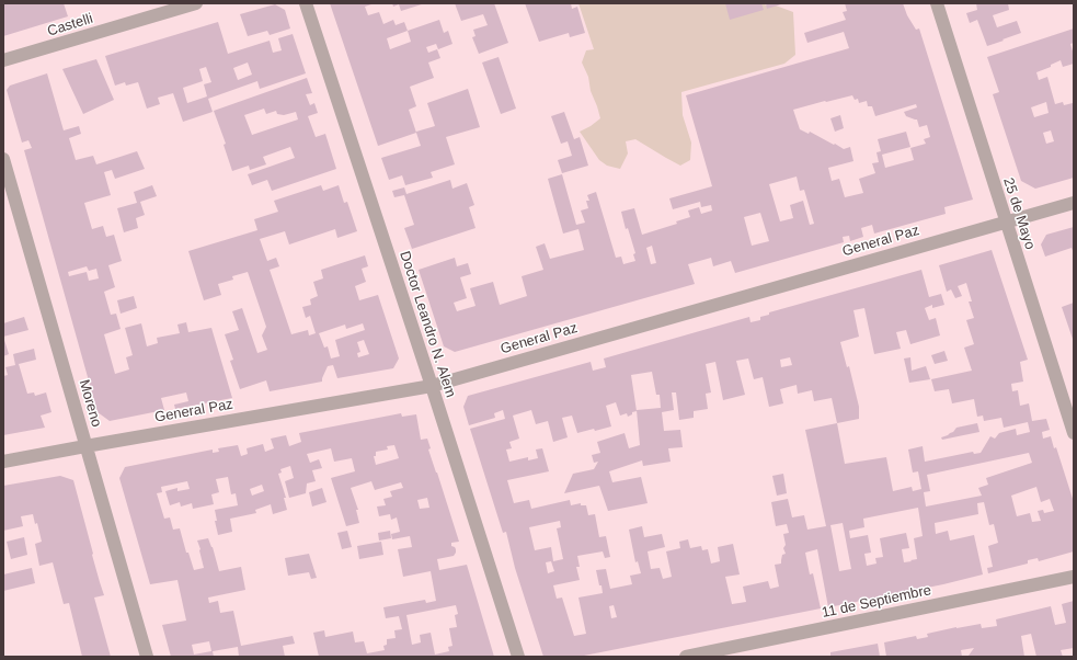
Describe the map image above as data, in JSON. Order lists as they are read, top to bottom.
{
  "streets": {
    "street": [
      "Castelli",
      "25 de Mayo",
      "General Paz",
      "Doctor Leandro N. Alem",
      "Moreno",
      "11 de Septiembre"
    ]
  },
  "crossings": [
    ["25 de Mayo", "General Paz"],
    ["General Paz", "Doctor Leandro N. Alem"],
    ["General Paz", "Moreno"]
  ]
}
